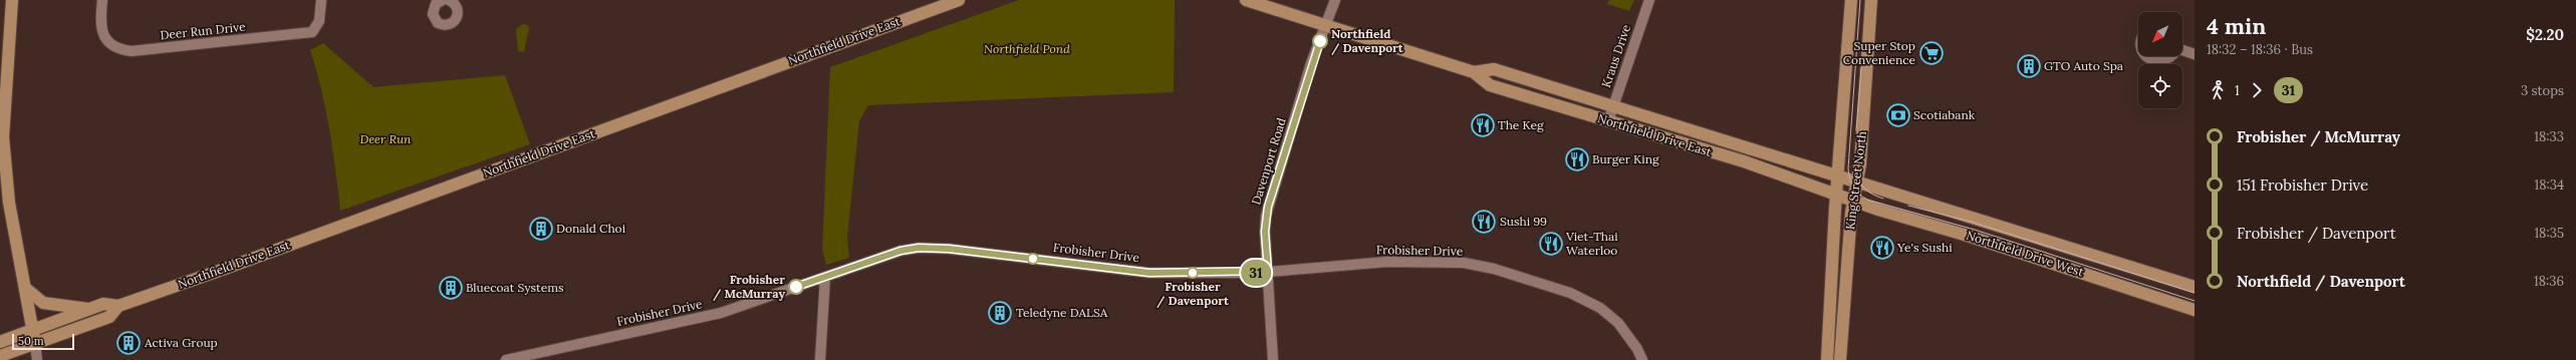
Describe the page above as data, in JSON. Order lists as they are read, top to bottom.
{
  "streets": {
    "main road": ["Northfield Drive East", "King Street North", "Northfield Drive West"],
    "street": [
      "Deer Run Drive",
      "Kraus Drive",
      "Davenport Road",
      "Frobisher Drive"
    ]
  },
  "crossings": [
    ["Northfield Drive East", "Kraus Drive"],
    ["Northfield Drive East", "Davenport Road"],
    ["Northfield Drive East", "King Street North"],
    ["Northfield Drive East", "Northfield Drive West"],
    ["Davenport Road", "Frobisher Drive"],
    ["King Street North", "Northfield Drive West"]
  ],
  "parks": ["Northfield Pond", "Deer Run"],
  "places": {
    "other": ["Northfield / Davenport", "Frobisher / Davenport", "Frobisher / McMurray"],
    "supermarket": ["Super Stop Convenience"],
    "building": [
      "GTO Auto Spa",
      "Donald Choi",
      "Bluecoat Systems",
      "Teledyne DALSA",
      "Activa Group"
    ],
    "bank": ["Scotiabank"],
    "restaurant": [
      "The Keg",
      "Burger King",
      "Sushi 99",
      "Viet-Thai Waterloo",
      "Ye's Sushi"
    ]
  },
  "lines": ["bus line 31"],
  "scale_bar": "50 m",
  "north": "bottom left",
  "page": {
    "on_map": "31",
    "heading": ["4 min", "18:32 – 18:36 · Bus", "$2.20"],
    "legs": ["1", "31", "3 stops"],
    "list": [
      {
        "name": "Frobisher / McMurray",
        "value": "18:33"
      },
      {
        "name": "151 Frobisher Drive",
        "value": "18:34"
      },
      {
        "name": "Frobisher / Davenport",
        "value": "18:35"
      },
      {
        "name": "Northfield / Davenport",
        "value": "18:36"
      }
    ],
    "scale": "50 m"
  }
}
